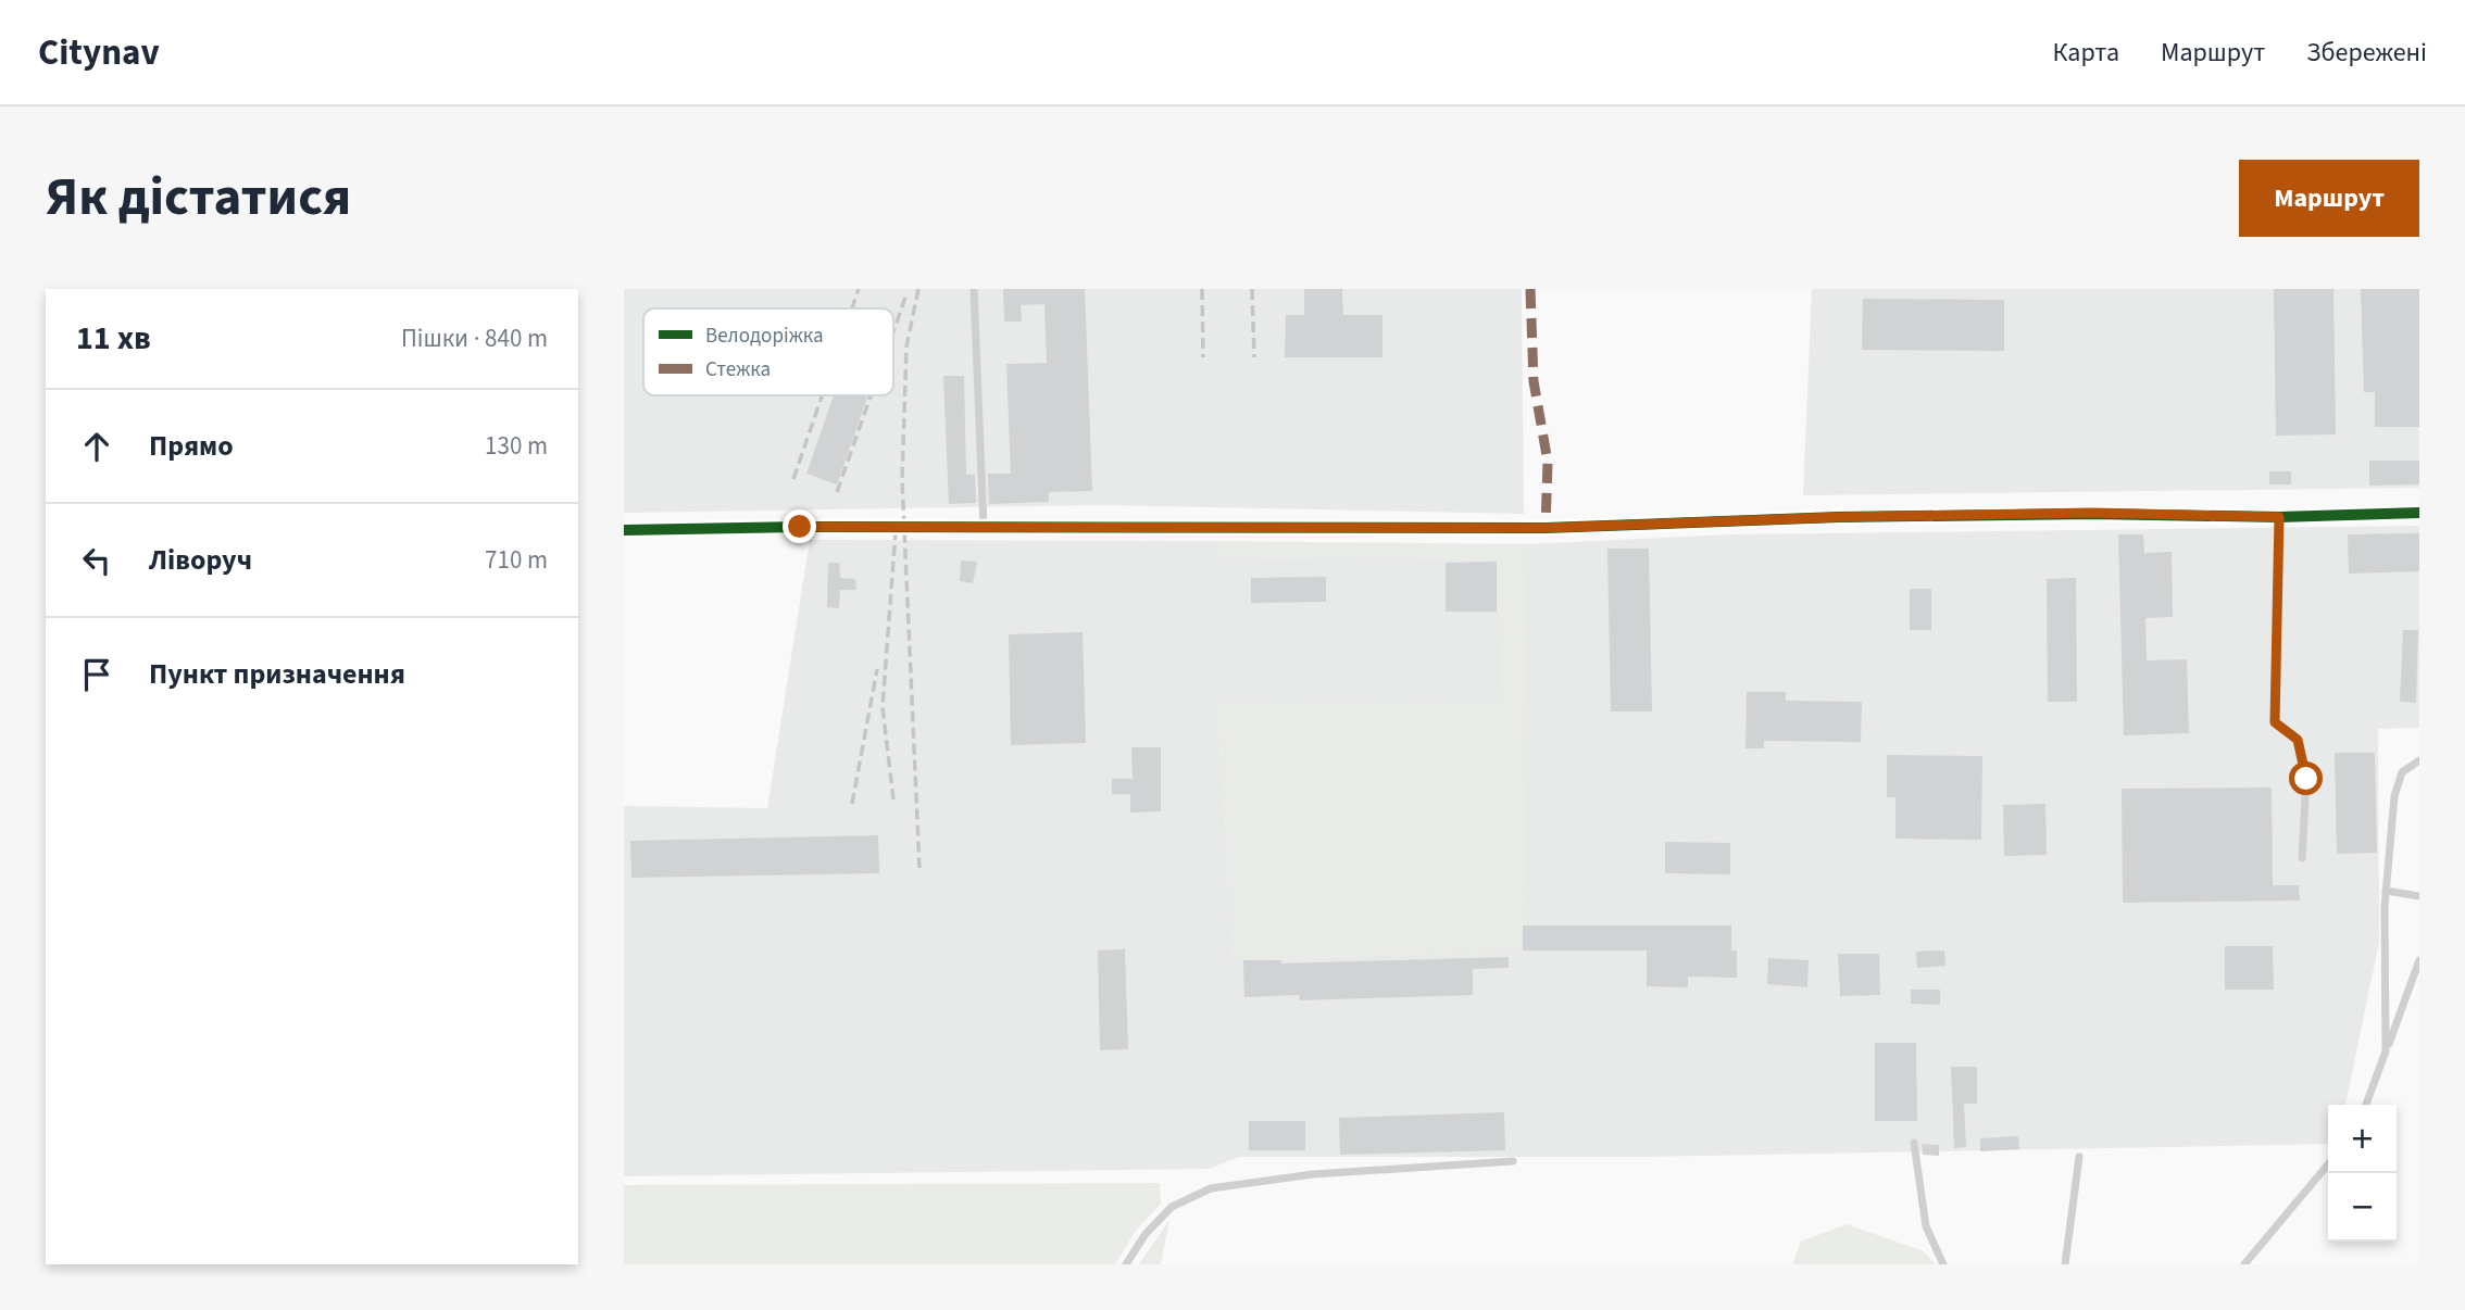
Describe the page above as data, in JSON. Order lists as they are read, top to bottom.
{
  "legend": ["Велодоріжка", "Стежка"],
  "page": {
    "header": "Citynav",
    "nav": ["Карта", "Маршрут", "Збережені"],
    "title": "Як дістатися",
    "buttons": "Маршрут",
    "heading": ["11 хв", "Пішки · 840 m"],
    "list": [
      ["Прямо", "130 m"],
      ["Ліворуч", "710 m"],
      "Пункт призначення"
    ],
    "map_buttons": ["+", "−"]
  }
}
